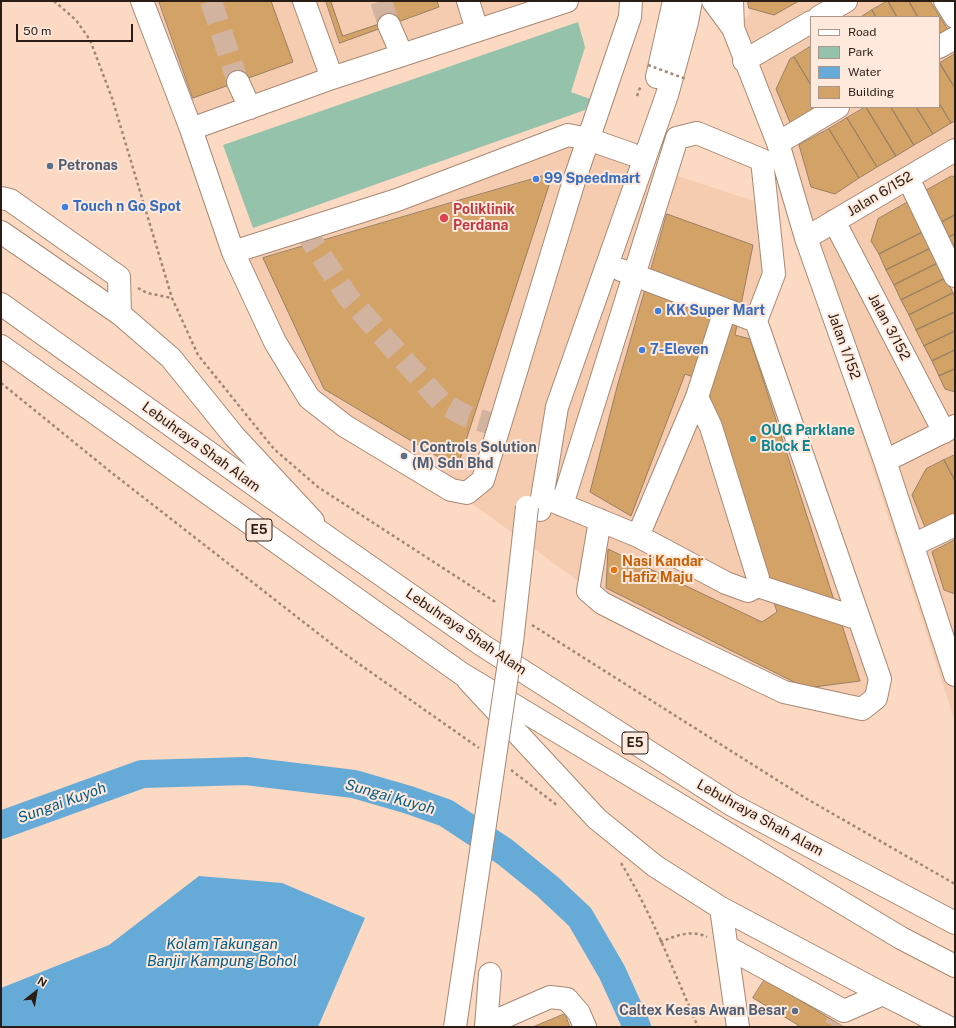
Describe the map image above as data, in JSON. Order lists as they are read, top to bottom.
{
  "streets": {
    "main road": [
      "Jalan 6/152",
      "Jalan 3/152",
      "Jalan 1/152",
      "Lebuhraya Shah Alam",
      "E5"
    ]
  },
  "crossings": [
    ["Jalan 6/152", "Jalan 3/152"],
    ["Jalan 6/152", "Jalan 1/152"]
  ],
  "water": ["Sungai Kuyoh", "Kolam Takungan Banjir Kampung Bohol"],
  "places": [
    "Petronas",
    "99 Speedmart",
    "Touch n Go Spot",
    "Poliklinik Perdana",
    "KK Super Mart",
    "7-Eleven",
    "OUG Parklane Block E",
    "I Controls Solution (M) Sdn Bhd",
    "Nasi Kandar Hafiz Maju",
    "Caltex Kesas Awan Besar"
  ],
  "legend": [
    "Road",
    "Park",
    "Water",
    "Building"
  ],
  "scale_bar": "50 m",
  "north": "top right"
}
